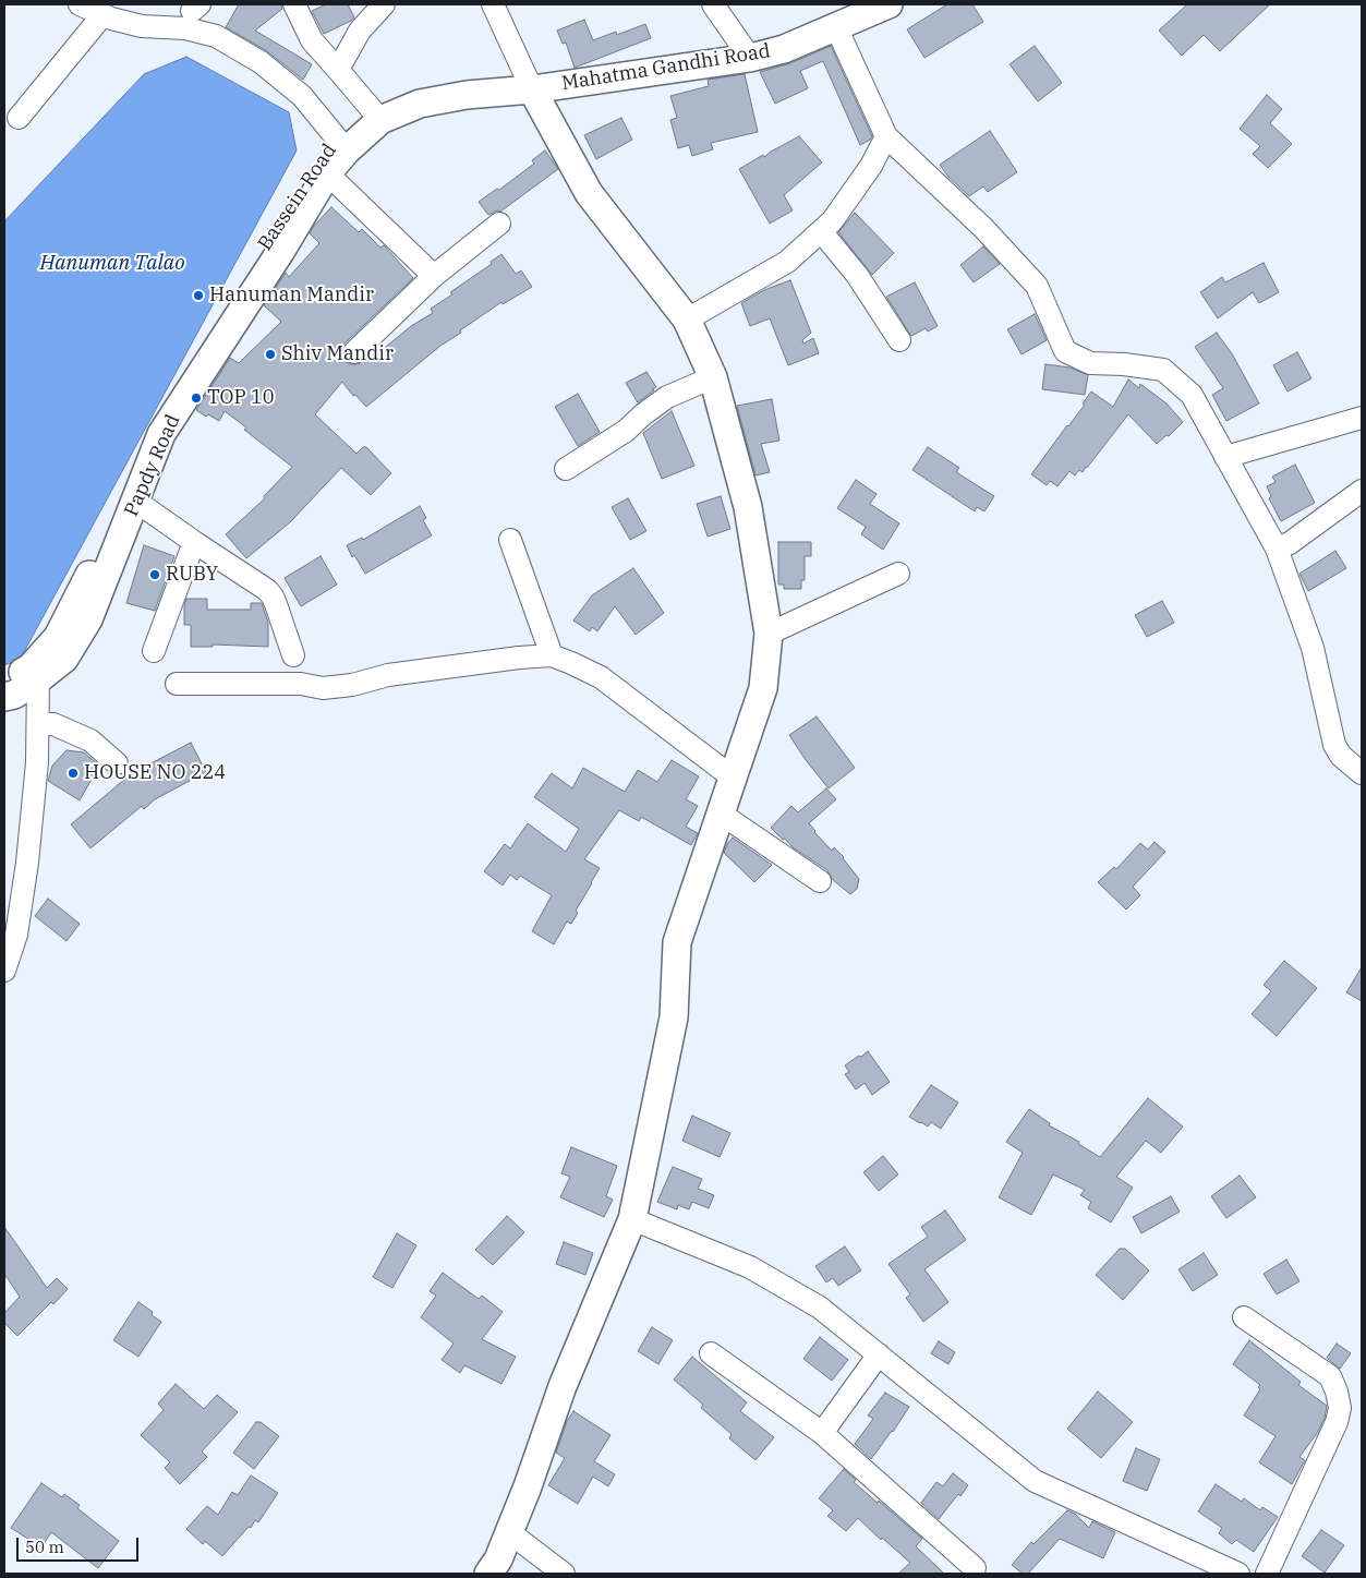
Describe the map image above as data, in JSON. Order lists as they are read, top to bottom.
{
  "streets": {
    "main road": ["Mahatma Gandhi Road", "Bassein Road", "Papdy Road"]
  },
  "crossings": [
    ["Mahatma Gandhi Road", "Papdy Road"],
    ["Bassein Road", "Papdy Road"]
  ],
  "water": ["Hanuman Talao"],
  "places": [
    "Hanuman Mandir",
    "Shiv Mandir",
    "TOP 10",
    "RUBY",
    "HOUSE NO 224"
  ],
  "scale_bar": "50 m"
}
